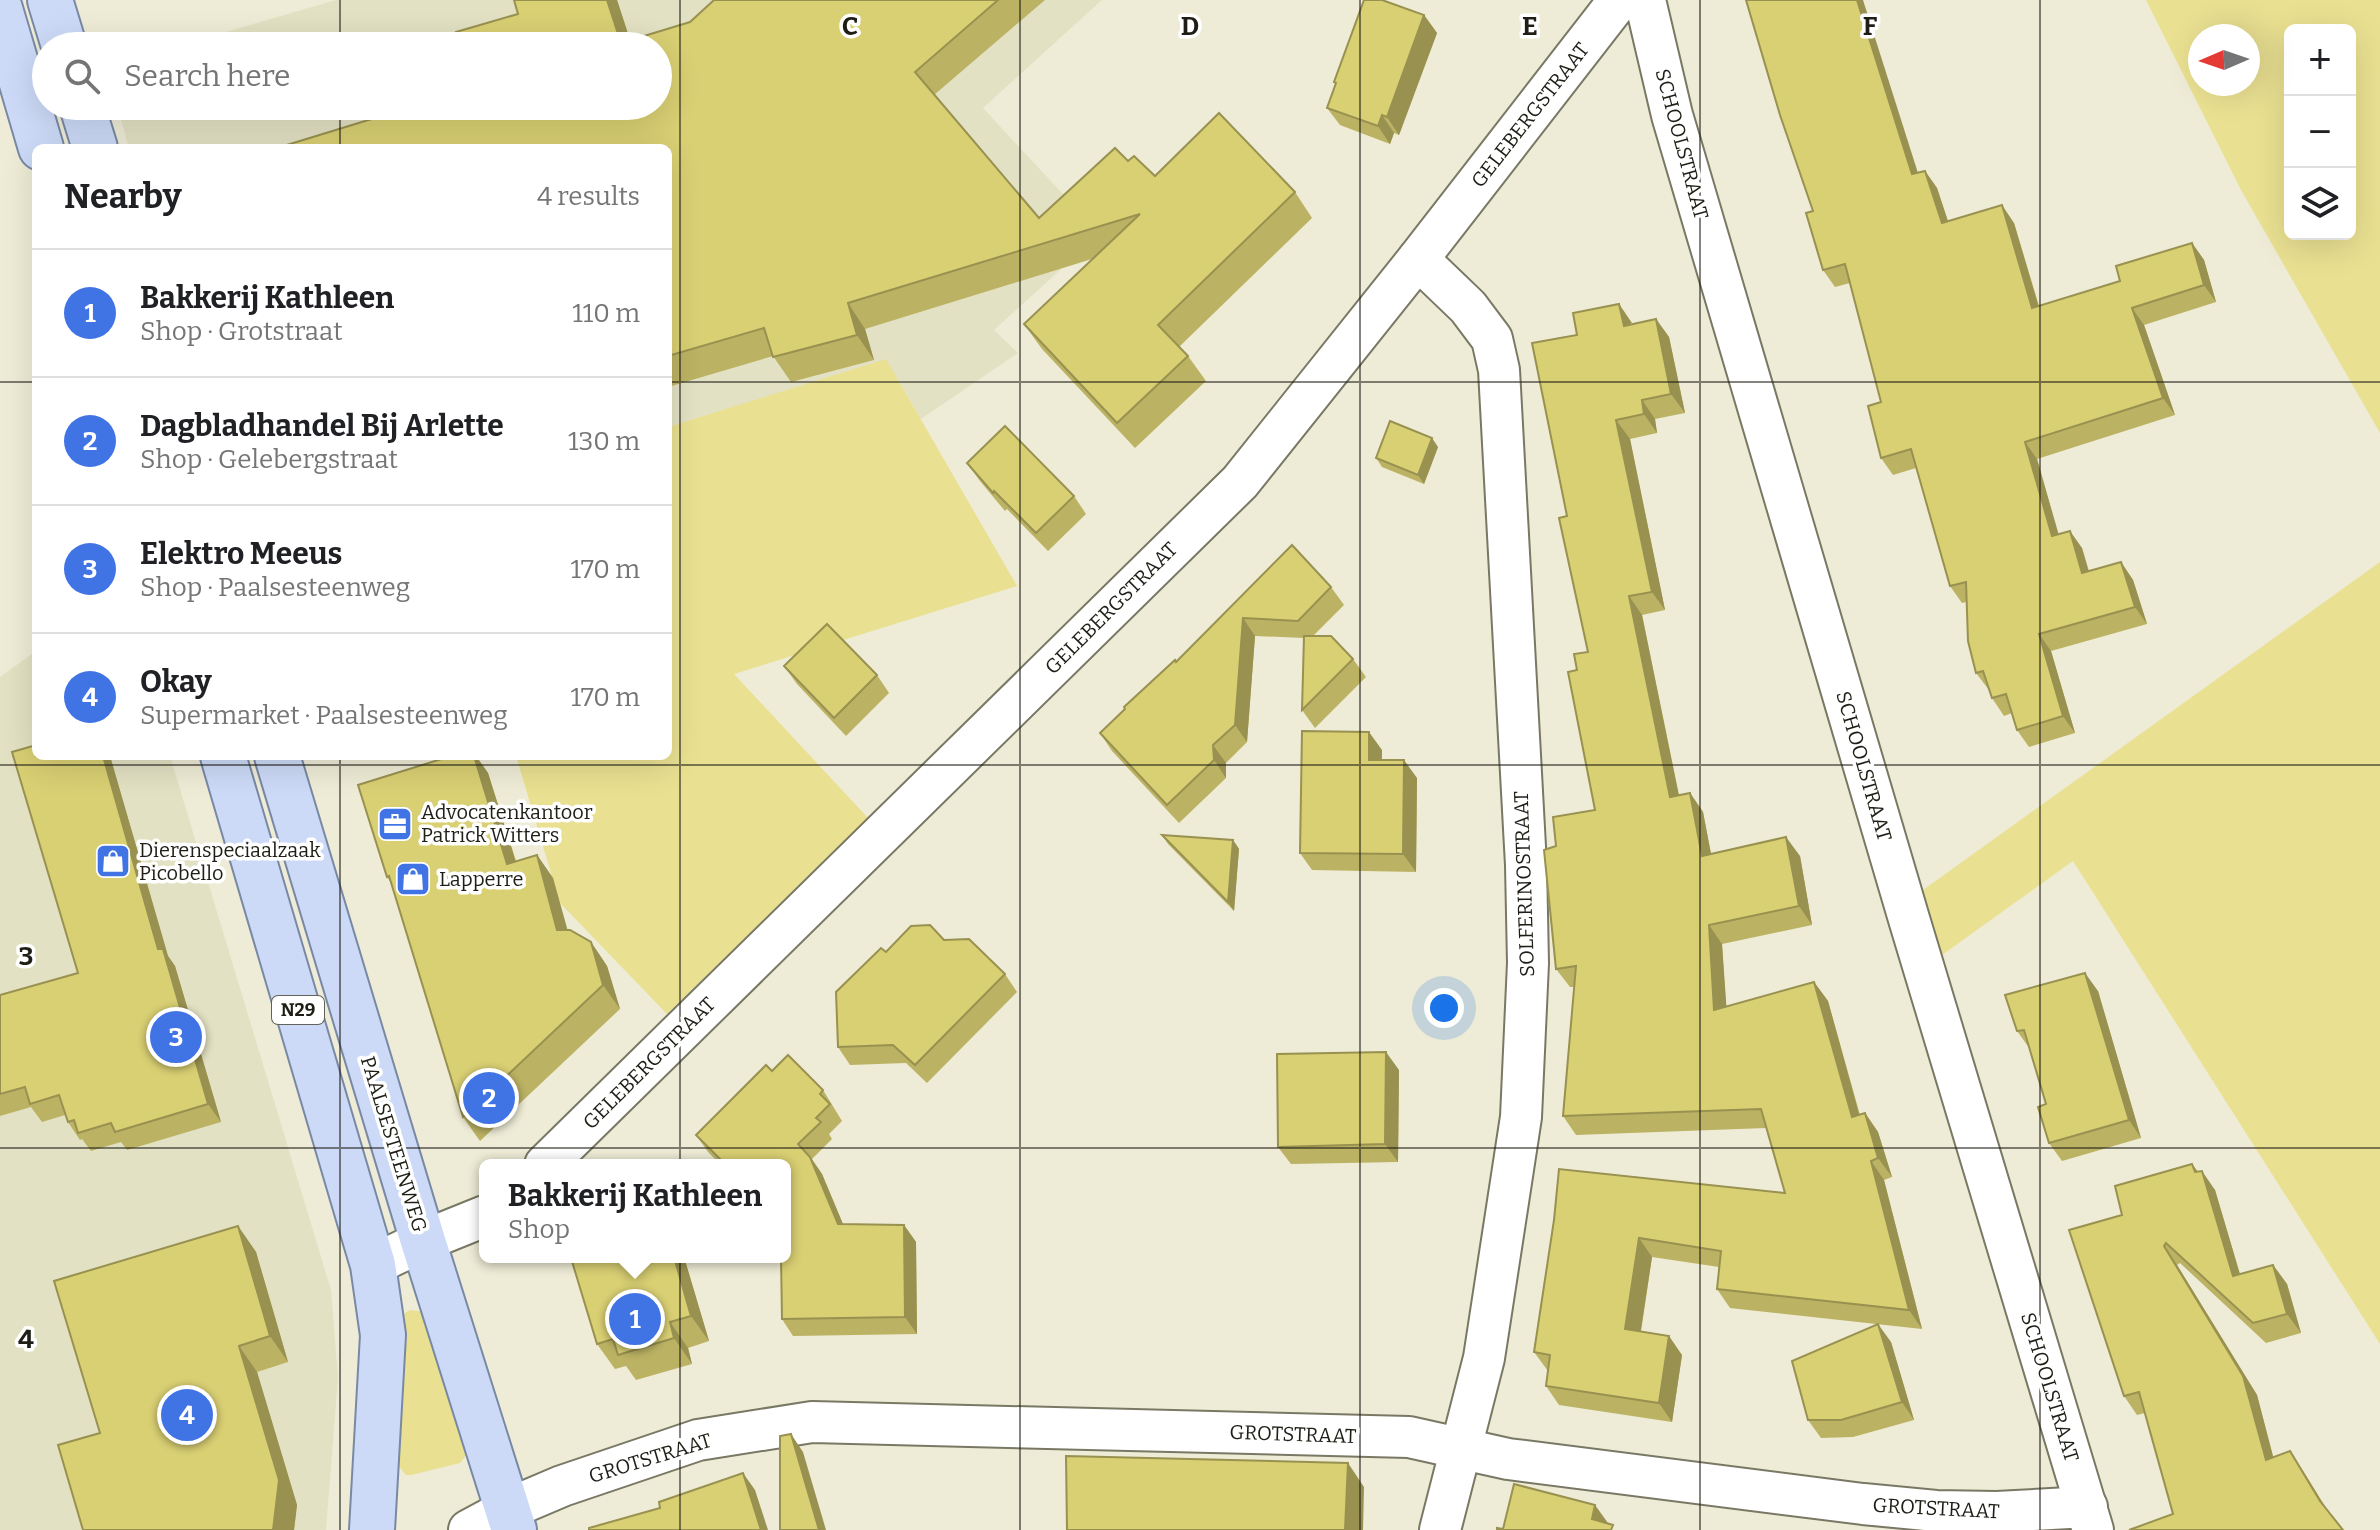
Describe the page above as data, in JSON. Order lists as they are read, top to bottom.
{
  "streets": {
    "main road": ["N29", "PAALSESTEENWEG"],
    "street": [
      "GELEBERGSTRAAT",
      "SCHOOLSTRAAT",
      "SOLFERINOSTRAAT",
      "GROTSTRAAT"
    ]
  },
  "crossings": [
    ["GELEBERGSTRAAT", "SOLFERINOSTRAAT"],
    ["SCHOOLSTRAAT", "GROTSTRAAT"],
    ["SOLFERINOSTRAAT", "GROTSTRAAT"],
    ["PAALSESTEENWEG", "GROTSTRAAT"]
  ],
  "places": {
    "office": ["Advocatenkantoor Patrick Witters"],
    "shop": ["Dierenspeciaalzaak Picobello", "Lapperre"]
  },
  "north": "left",
  "page": {
    "map_buttons": ["+", "−"],
    "search": "Search here",
    "heading": ["Nearby", "4 results"],
    "list": [
      {
        "mark": "1",
        "name": "Bakkerij Kathleen",
        "note": "Shop · Grotstraat",
        "value": "110 m"
      },
      {
        "mark": "2",
        "name": "Dagbladhandel Bij Arlette",
        "note": "Shop · Gelebergstraat",
        "value": "130 m"
      },
      {
        "mark": "3",
        "name": "Elektro Meeus",
        "note": "Shop · Paalsesteenweg",
        "value": "170 m"
      },
      {
        "mark": "4",
        "name": "Okay",
        "note": "Supermarket · Paalsesteenweg",
        "value": "170 m"
      }
    ],
    "pins": [
      "3",
      "2",
      "1",
      "4"
    ],
    "popup": ["Bakkerij Kathleen", "Shop"]
  },
  "grid": {
    "columns": [
      "C",
      "D",
      "E",
      "F"
    ],
    "rows": ["3", "4"]
  }
}
